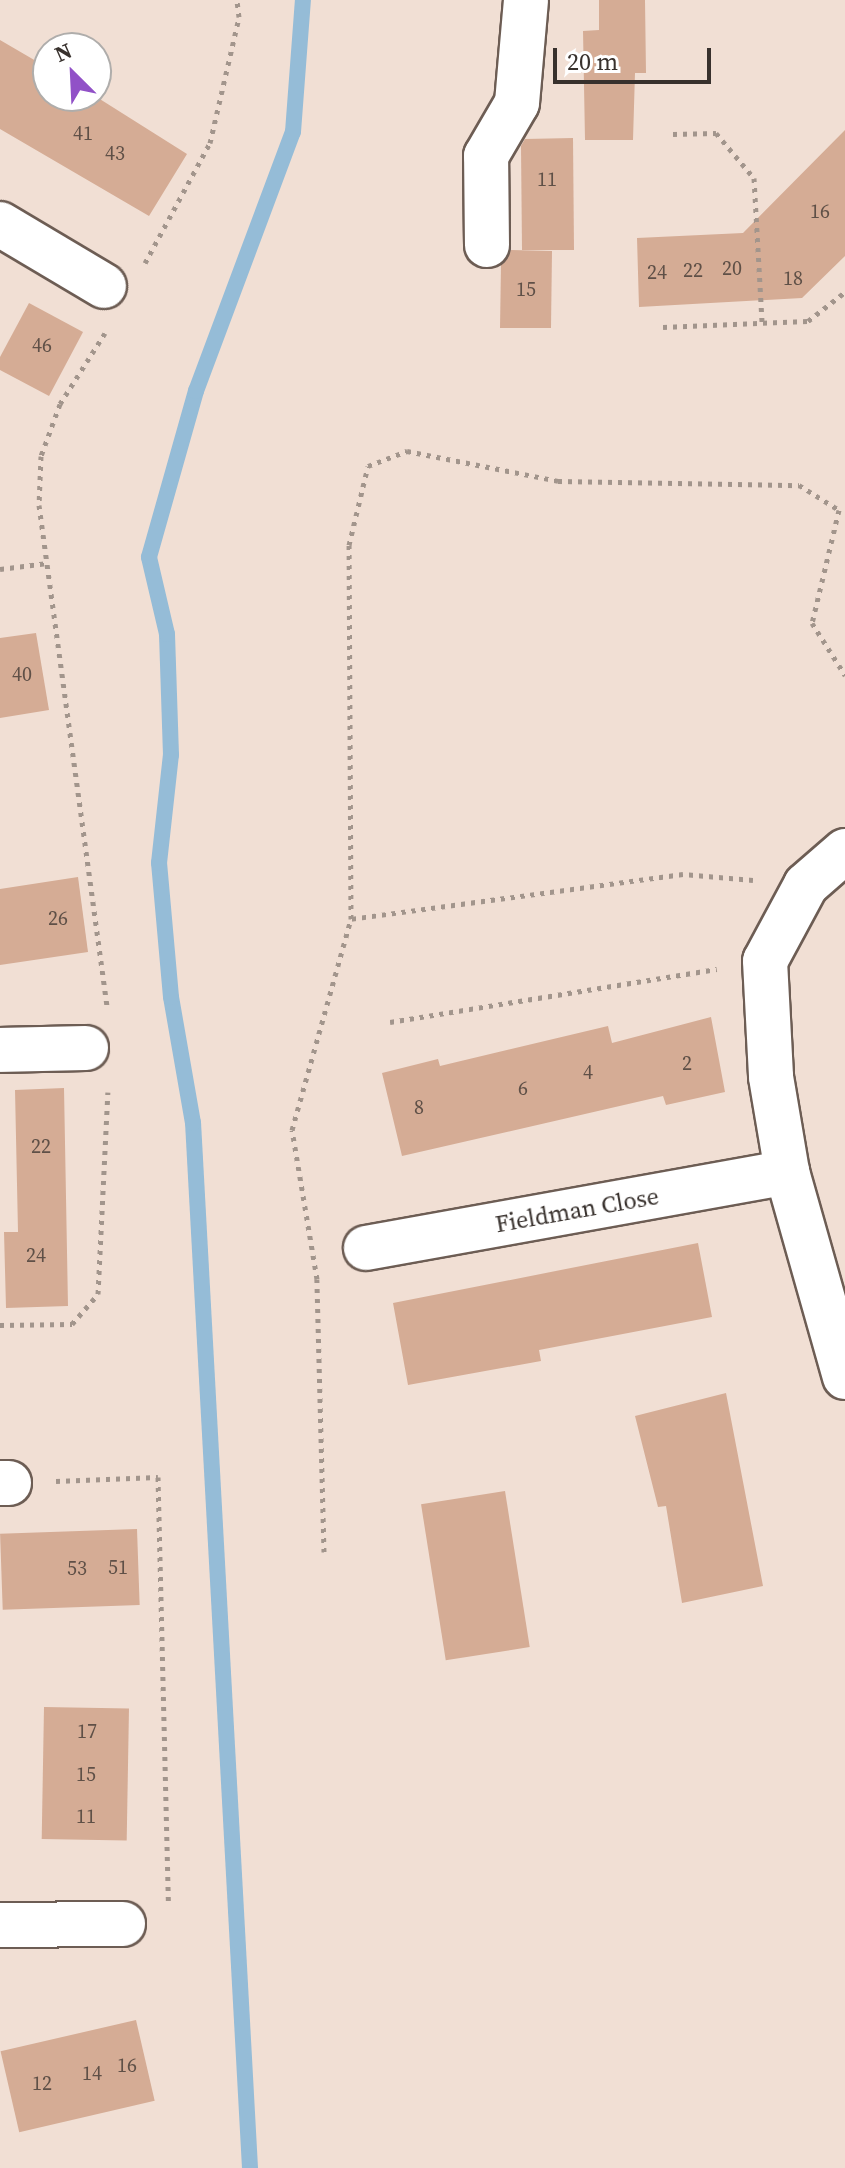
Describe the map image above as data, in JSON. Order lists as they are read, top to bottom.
{
  "streets": {
    "street": ["Fieldman Close"]
  },
  "house_numbers": [
    "41",
    "43",
    "11",
    "16",
    "20",
    "22",
    "24",
    "18",
    "15",
    "46",
    "40",
    "26",
    "2",
    "4",
    "6",
    "8",
    "22",
    "24",
    "51",
    "53",
    "17",
    "15",
    "11",
    "16",
    "14",
    "12"
  ],
  "scale_bar": "20 m",
  "north": "top left"
}
